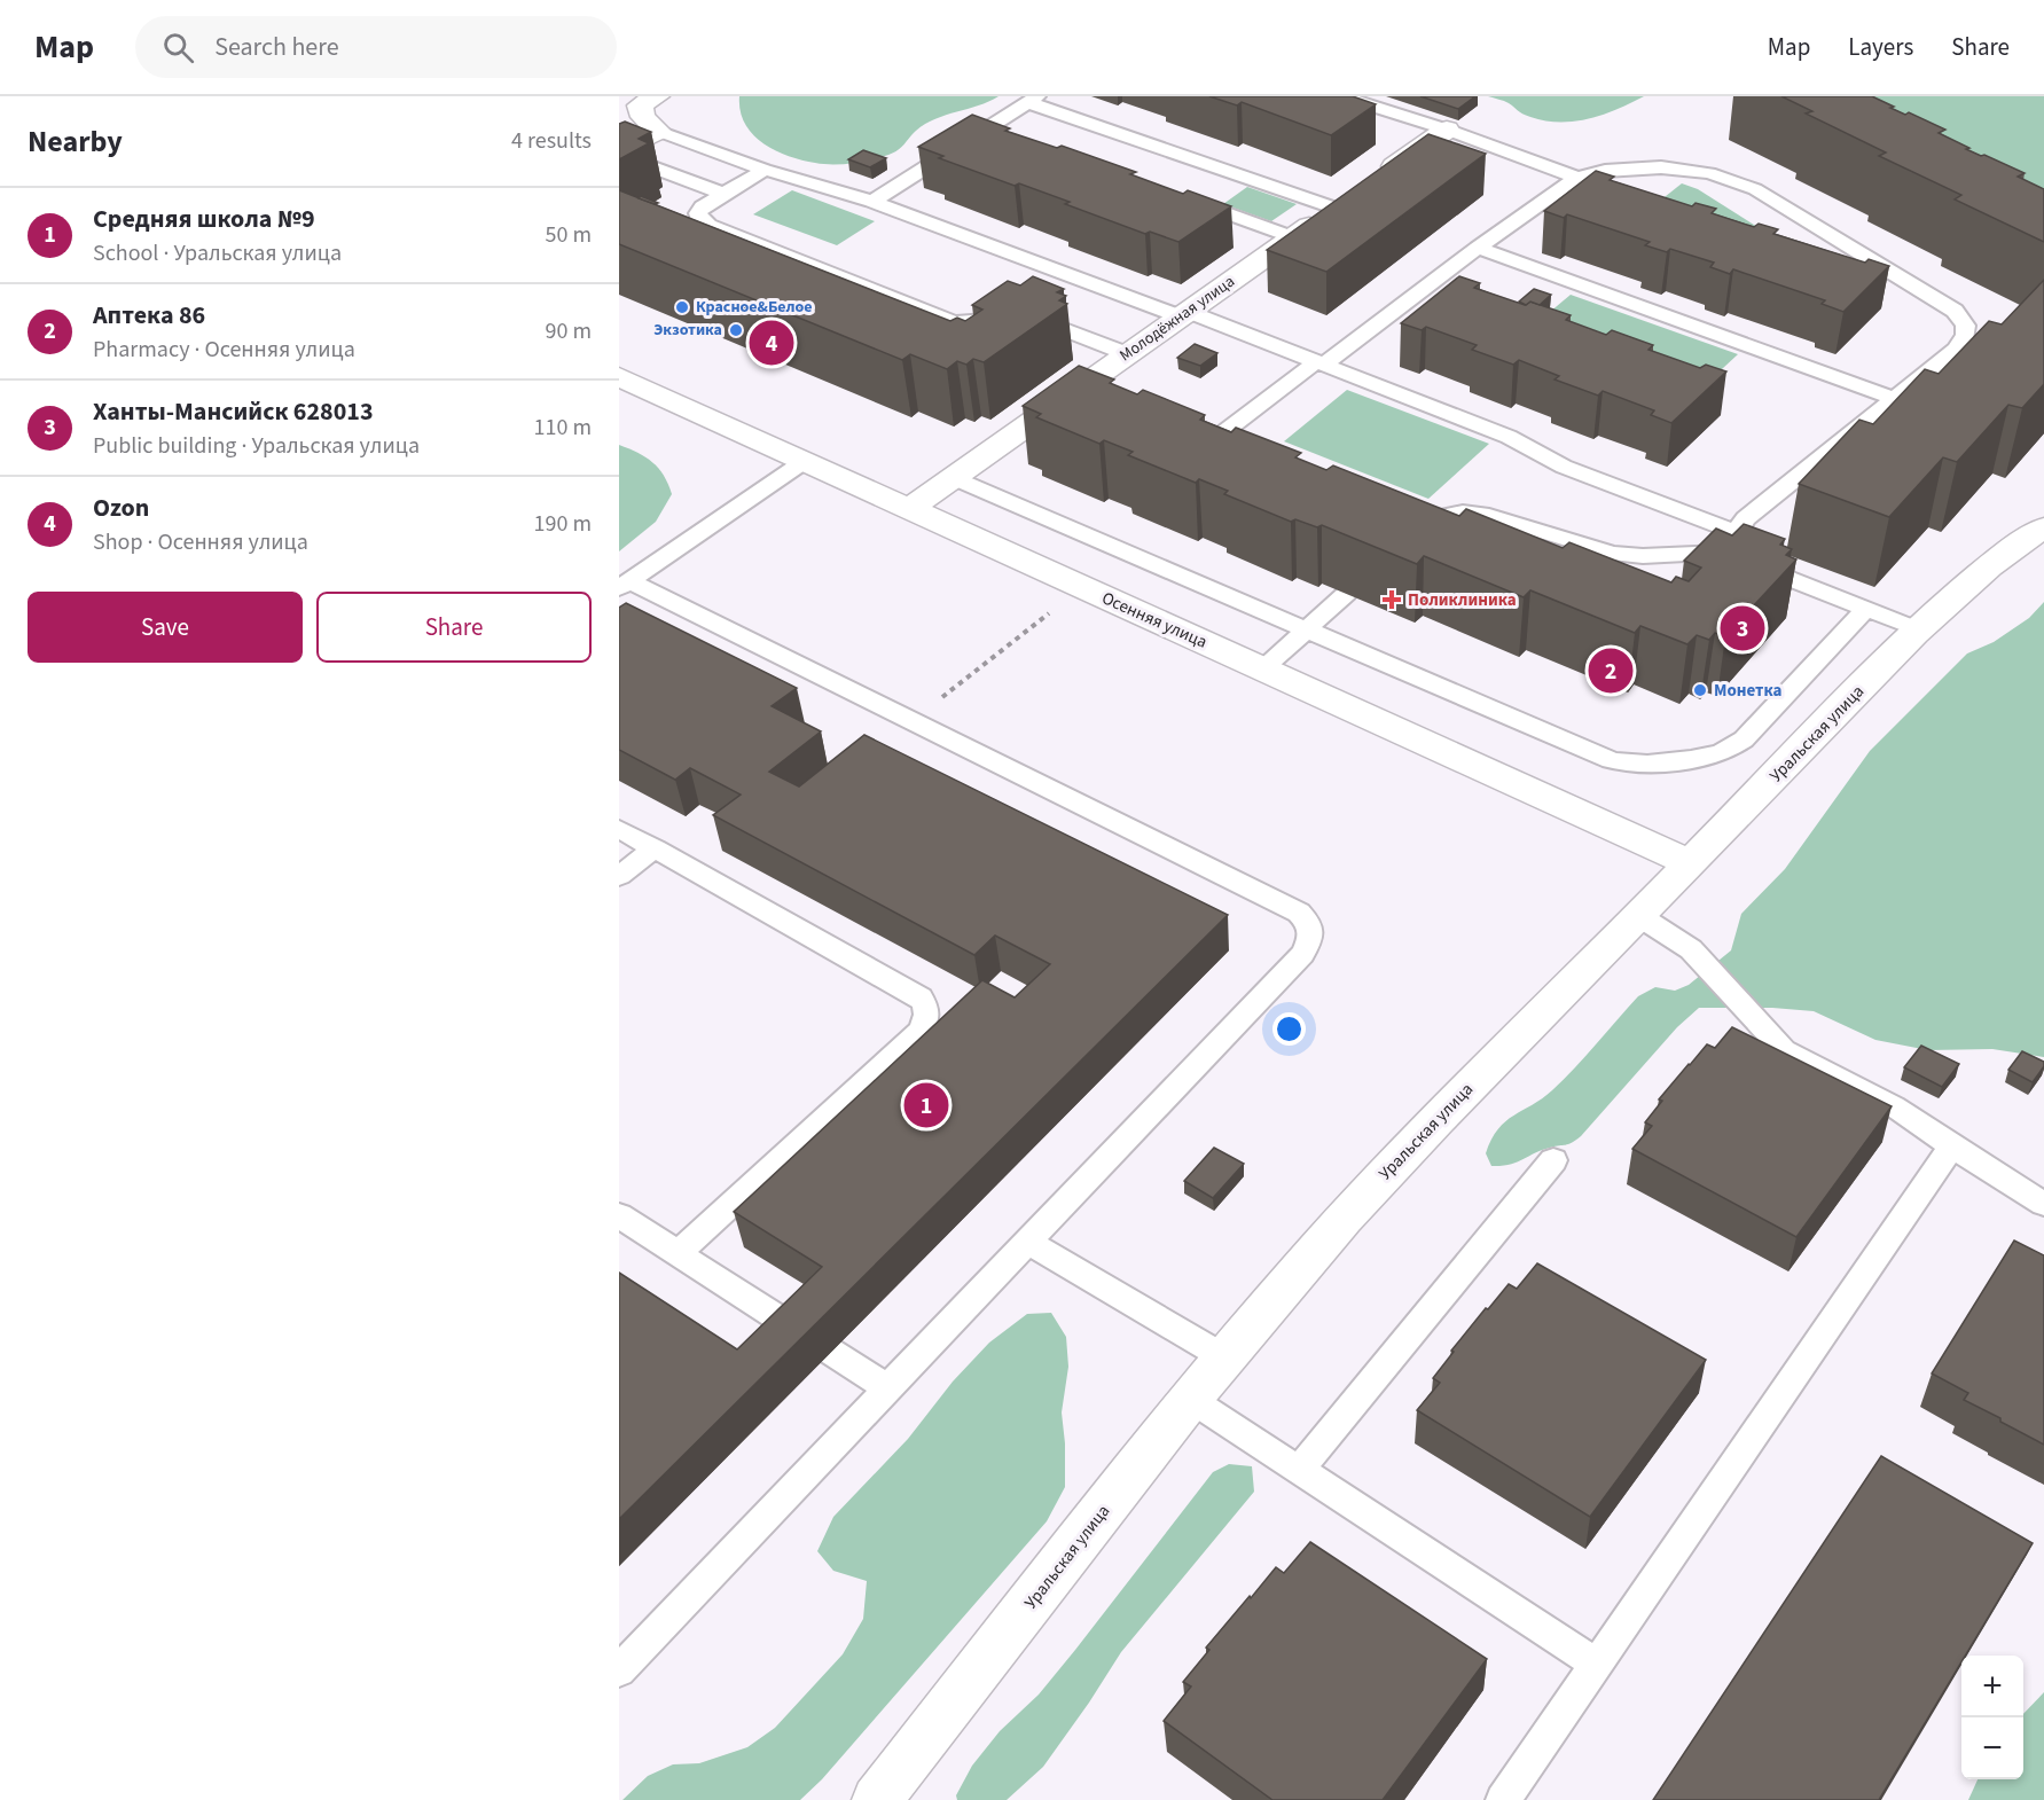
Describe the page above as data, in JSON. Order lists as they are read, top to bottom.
{
  "streets": {
    "street": ["Молодёжная улица", "Осенняя улица", "Уральская улица"]
  },
  "crossings": [
    ["Молодёжная улица", "Осенняя улица"],
    ["Осенняя улица", "Уральская улица"]
  ],
  "places": {
    "other": ["Красное&Белое", "Экзотика", "Монетка"],
    "health": ["Поликлиника"]
  },
  "page": {
    "header": "Map",
    "search": "Search here",
    "nav": ["Map", "Layers", "Share"],
    "heading": ["Nearby", "4 results"],
    "list": [
      {
        "mark": "1",
        "name": "Средняя школа №9",
        "note": "School · Уральская улица",
        "value": "50 m"
      },
      {
        "mark": "2",
        "name": "Аптека 86",
        "note": "Pharmacy · Осенняя улица",
        "value": "90 m"
      },
      {
        "mark": "3",
        "name": "Ханты-Мансийск 628013",
        "note": "Public building · Уральская улица",
        "value": "110 m"
      },
      {
        "mark": "4",
        "name": "Ozon",
        "note": "Shop · Осенняя улица",
        "value": "190 m"
      }
    ],
    "pins": [
      "4",
      "3",
      "2",
      "1"
    ],
    "buttons": ["Save", "Share"],
    "map_buttons": ["+", "−"]
  }
}
